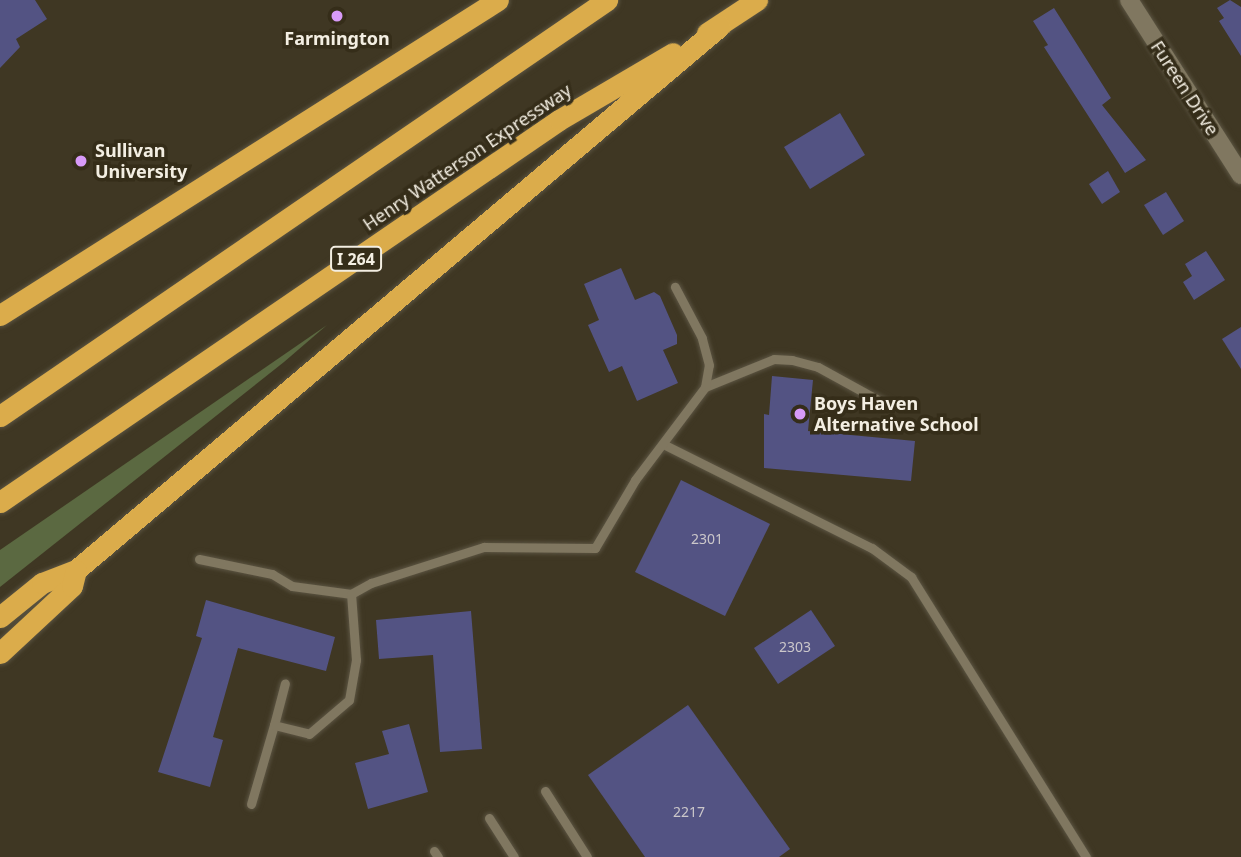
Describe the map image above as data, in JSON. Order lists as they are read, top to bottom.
{
  "streets": {
    "highway": ["Henry Watterson Expressway", "I 264"],
    "street": ["Fureen Drive"]
  },
  "places": ["Farmington", "Sullivan University", "Boys Haven Alternative School"],
  "house_numbers": ["2301", "2303", "2217"]
}
